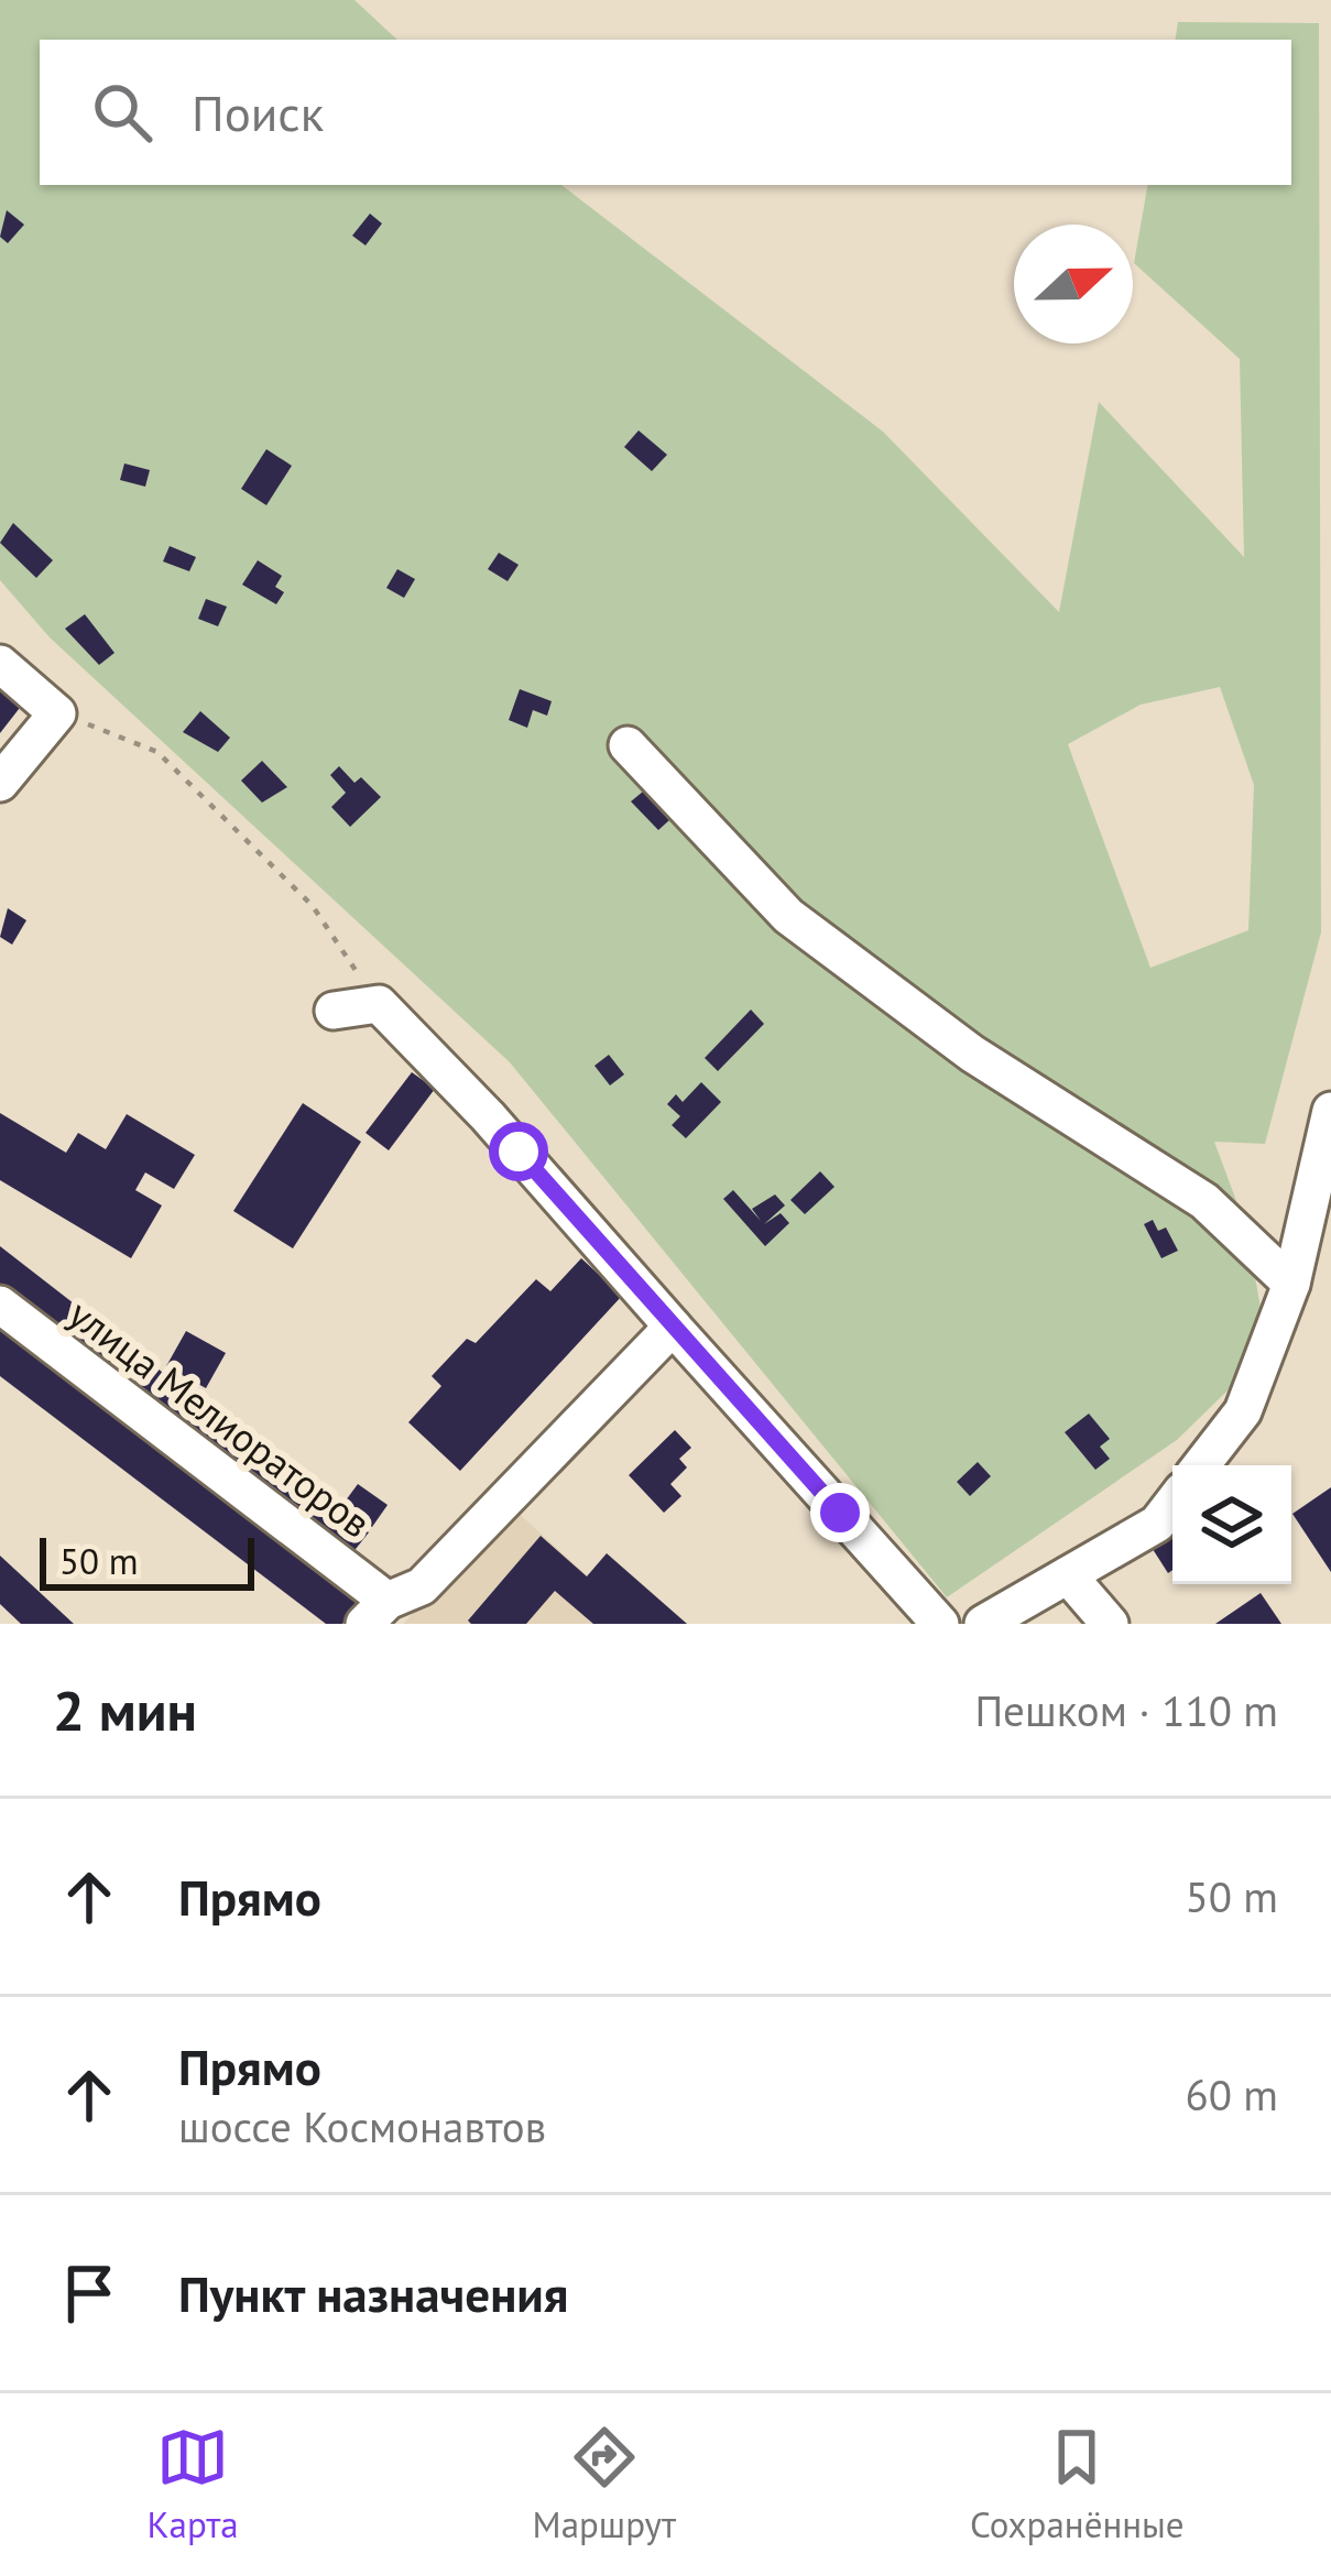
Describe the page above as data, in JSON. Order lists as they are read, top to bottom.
{
  "streets": {
    "street": ["улица Мелиораторов"]
  },
  "scale_bar": "50 m",
  "north": "right",
  "page": {
    "search": "Поиск",
    "scale": "50 m",
    "heading": ["2 мин", "Пешком · 110 m"],
    "list": [
      ["Прямо", "50 m"],
      ["Прямо", "шоссе Космонавтов", "60 m"],
      "Пункт назначения"
    ],
    "nav": ["Карта", "Маршрут", "Сохранённые"]
  }
}
